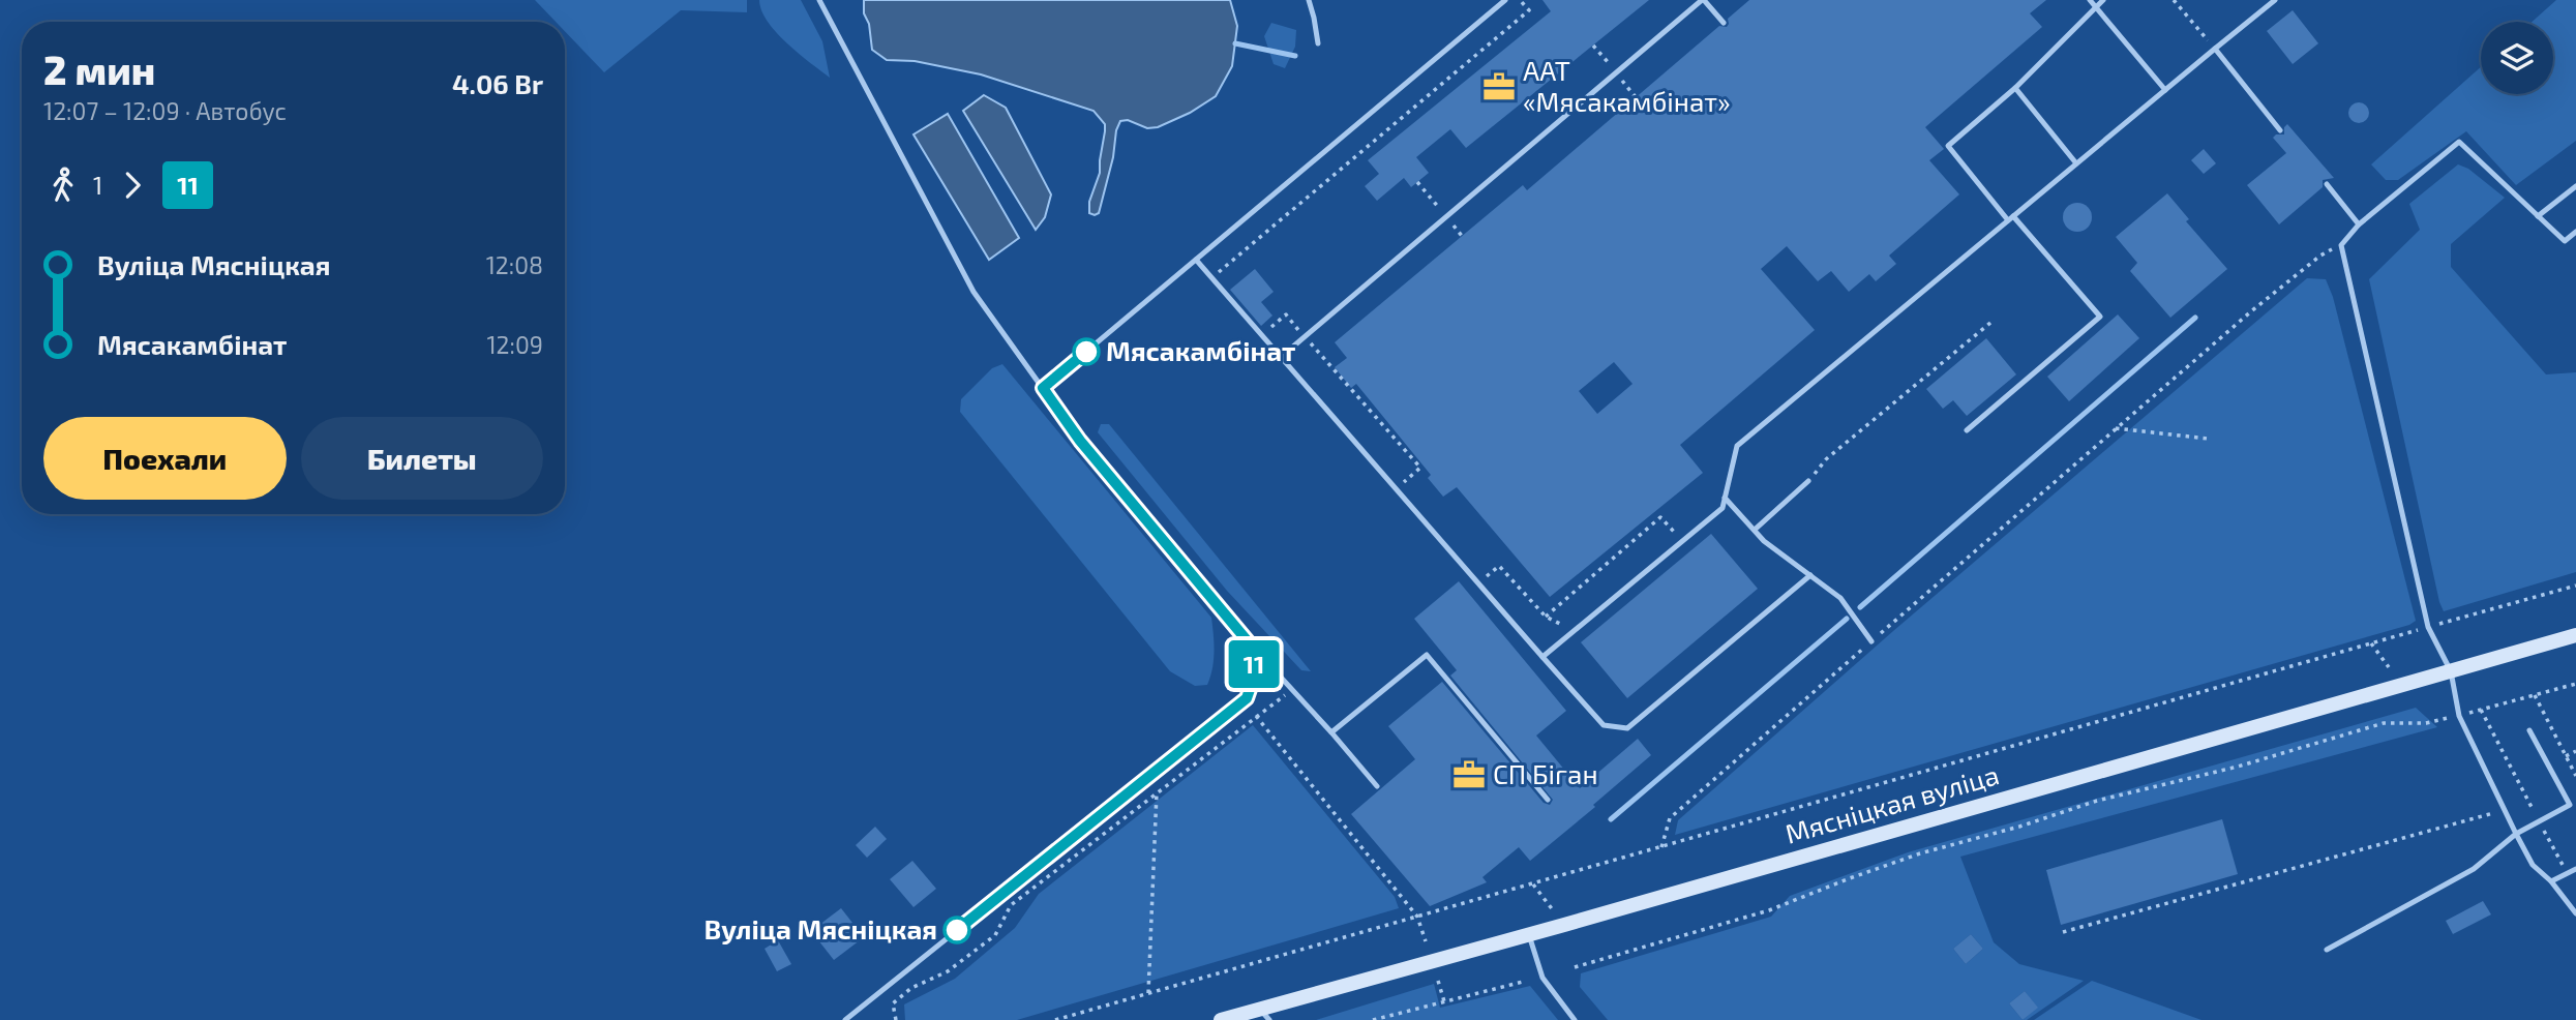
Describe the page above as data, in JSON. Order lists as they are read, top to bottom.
{
  "streets": {
    "main road": ["Мясніцкая вуліца"]
  },
  "places": {
    "office": ["ААТ «Мясакамбінат»", "СП Біган"],
    "other": ["Мясакамбінат", "Вуліца Мясніцкая"]
  },
  "lines": ["bus line 11"],
  "page": {
    "on_map": "11",
    "heading": ["2 мин", "12:07 – 12:09 · Автобус", "4.06 Br"],
    "legs": ["1", "11"],
    "list": [
      {
        "name": "Вуліца Мясніцкая",
        "value": "12:08"
      },
      {
        "name": "Мясакамбінат",
        "value": "12:09"
      }
    ],
    "buttons": ["Поехали", "Билеты"]
  }
}
